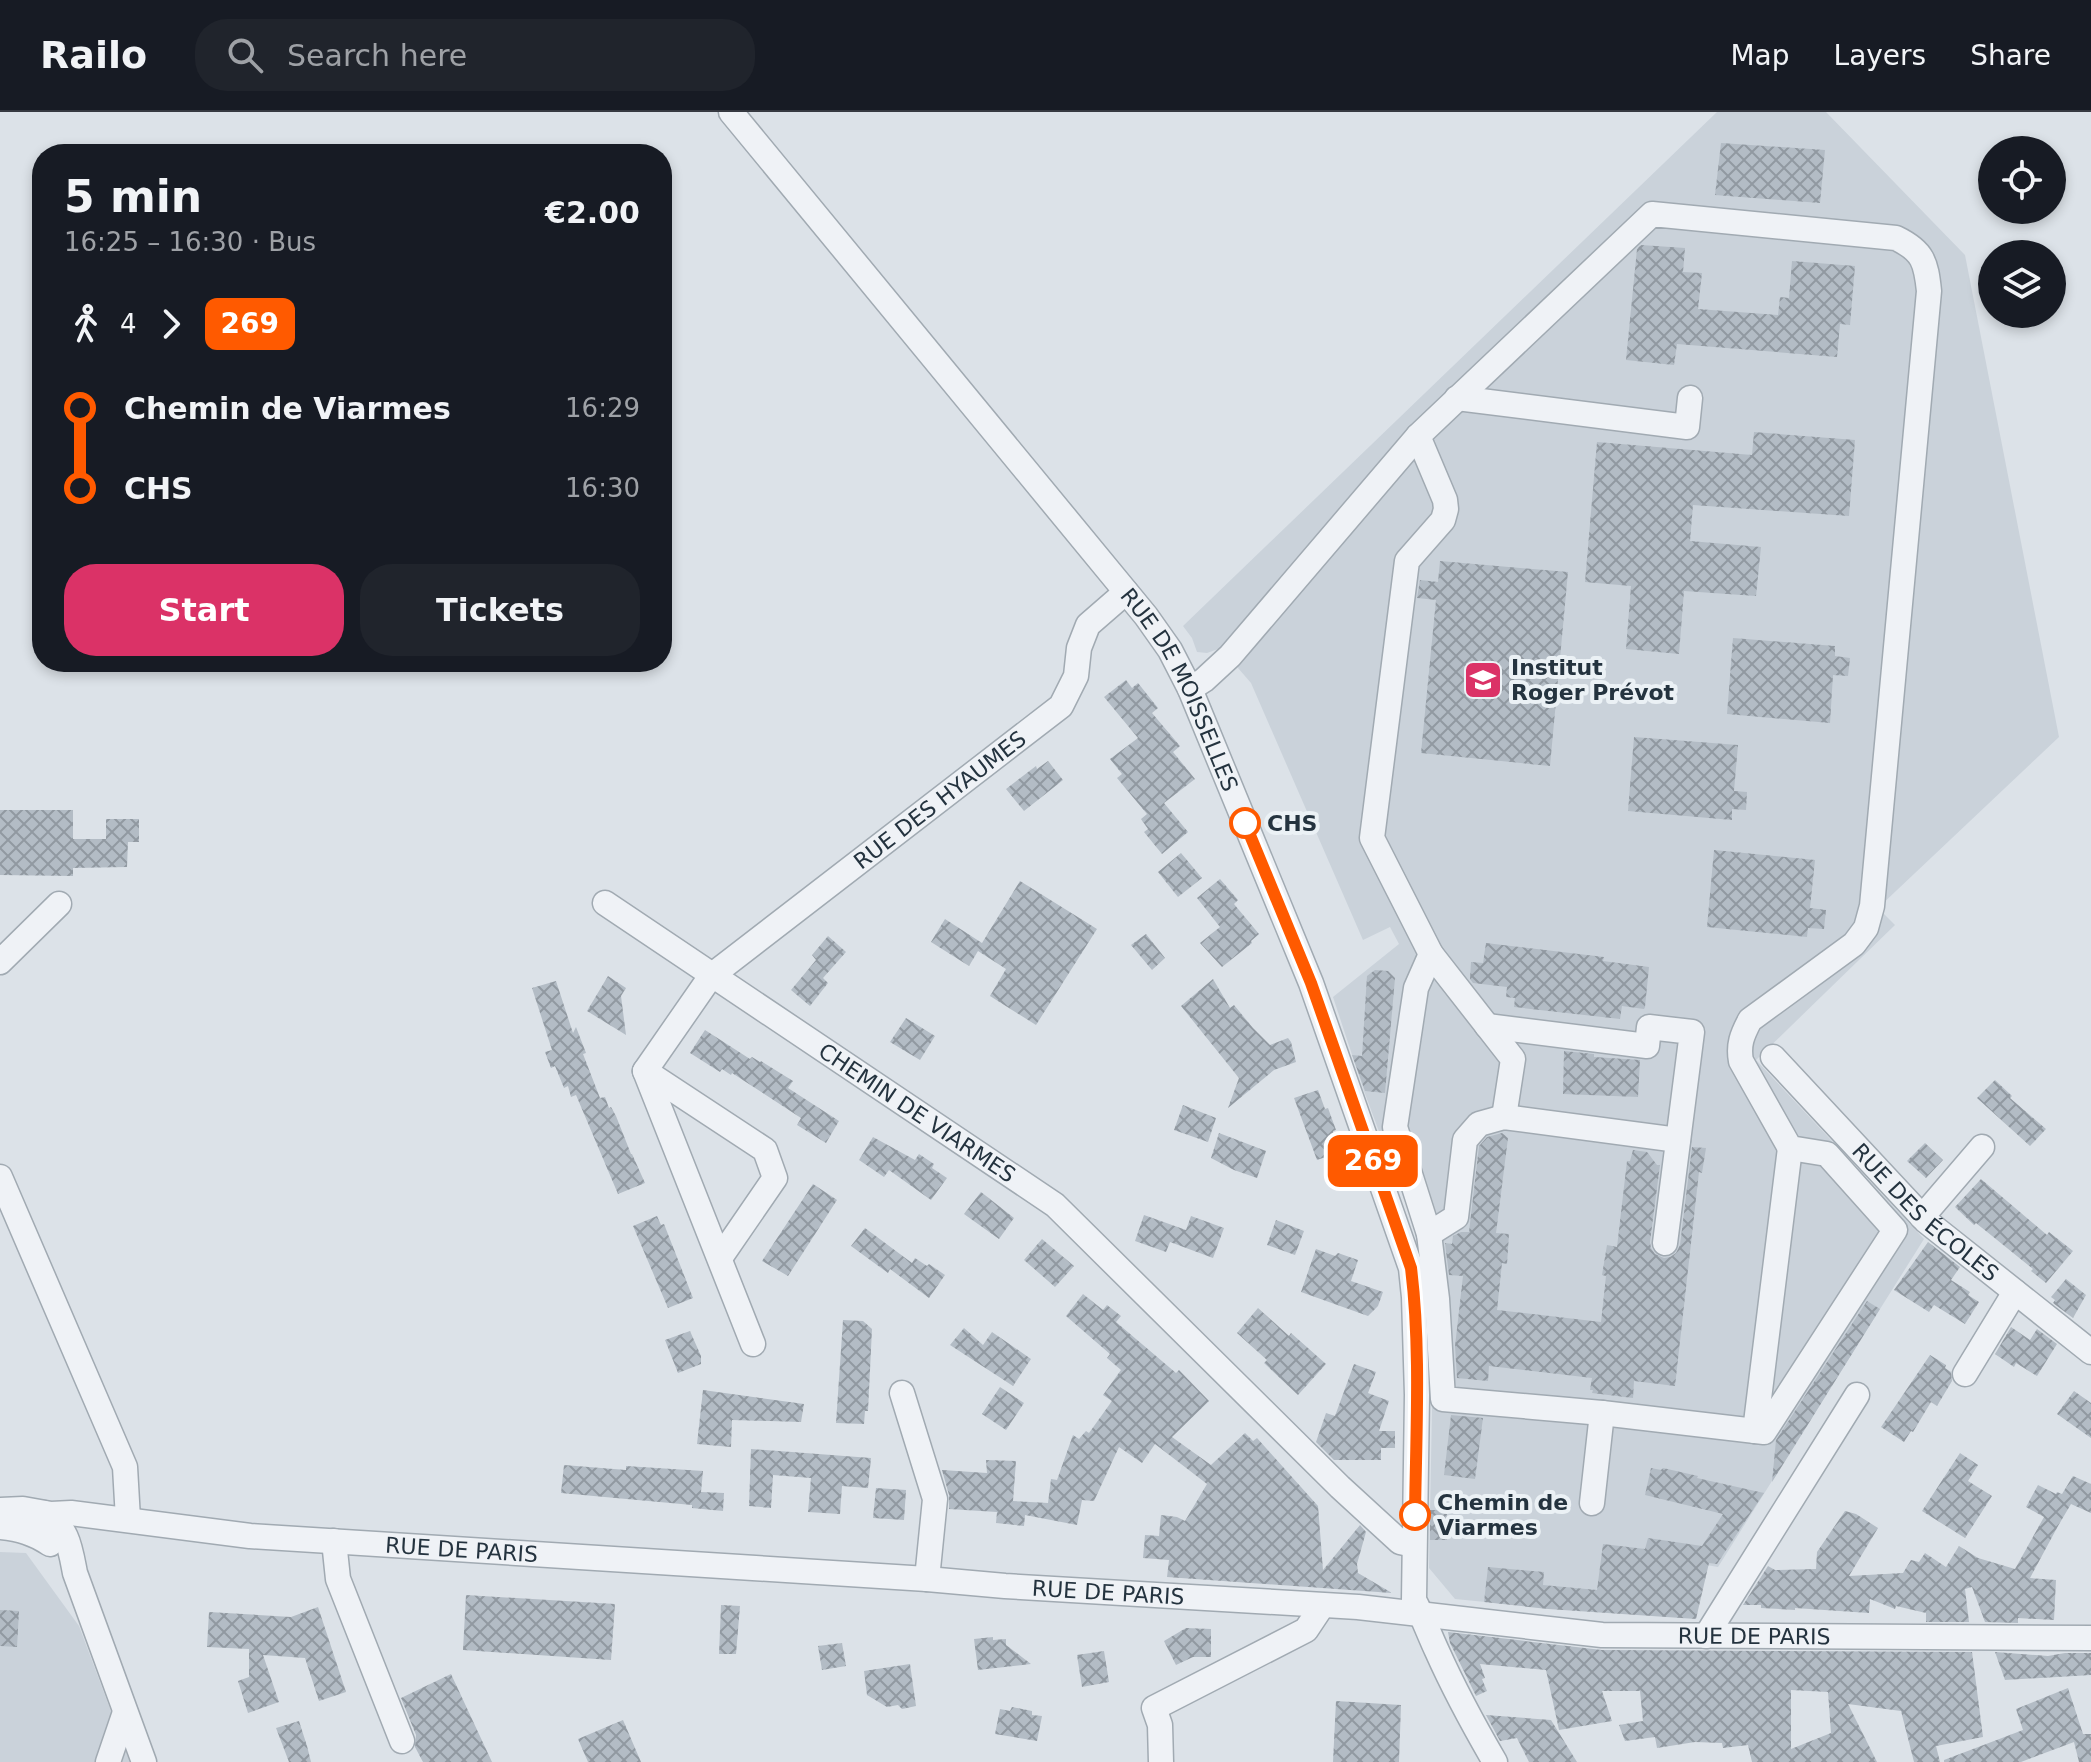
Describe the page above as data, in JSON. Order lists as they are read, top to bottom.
{
  "streets": {
    "street": [
      "RUE DE MOISSELLES",
      "RUE DES HYAUMES",
      "CHEMIN DE VIARMES",
      "RUE DES ÉCOLES",
      "RUE DE PARIS"
    ]
  },
  "crossings": [
    ["RUE DE MOISSELLES", "RUE DES HYAUMES"],
    ["RUE DE MOISSELLES", "CHEMIN DE VIARMES"],
    ["RUE DE MOISSELLES", "RUE DE PARIS"],
    ["RUE DES HYAUMES", "CHEMIN DE VIARMES"]
  ],
  "places": {
    "school or university": ["Institut Roger Prévot"],
    "other": ["CHS", "Chemin de Viarmes"]
  },
  "lines": ["bus line 269"],
  "page": {
    "header": "Railo",
    "search": "Search here",
    "nav": ["Map", "Layers", "Share"],
    "on_map": "269",
    "heading": ["5 min", "16:25 – 16:30 · Bus", "€2.00"],
    "legs": ["4", "269"],
    "list": [
      {
        "name": "Chemin de Viarmes",
        "value": "16:29"
      },
      {
        "name": "CHS",
        "value": "16:30"
      }
    ],
    "buttons": ["Start", "Tickets"]
  }
}
